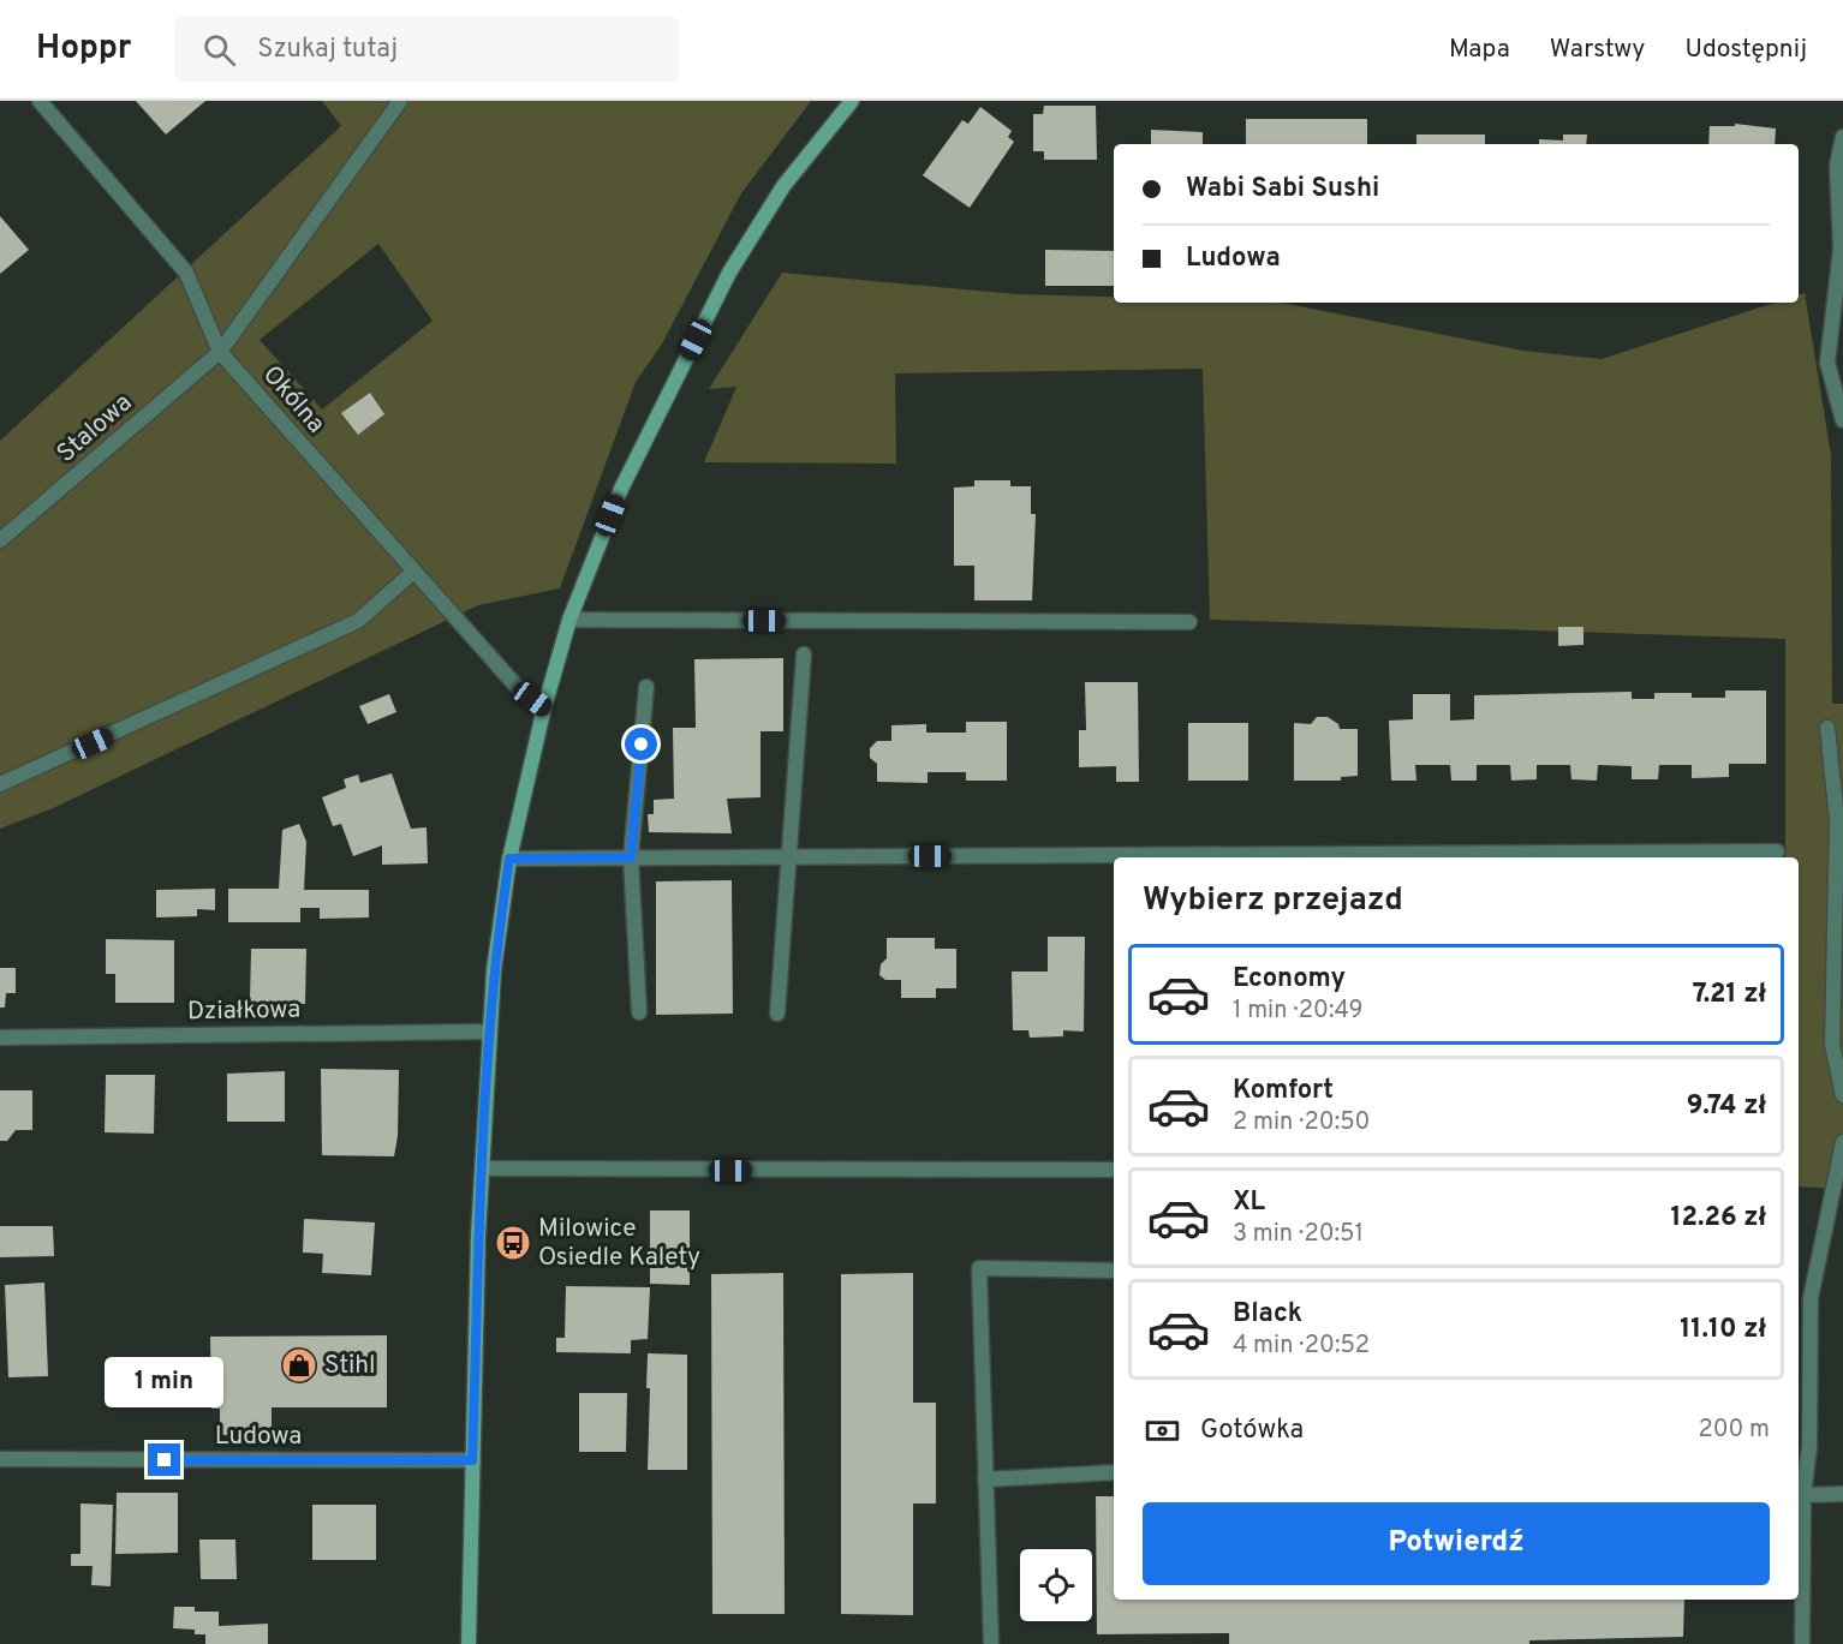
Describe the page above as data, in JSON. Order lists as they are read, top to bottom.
{
  "streets": {
    "street": [
      "Okólna",
      "Stalowa",
      "Działkowa",
      "Ludowa"
    ]
  },
  "crossings": [
    ["Okólna", "Stalowa"]
  ],
  "places": {
    "bus stop": ["Milowice Osiedle Kalety"],
    "shop": ["Stihl"]
  },
  "page": {
    "header": "Hoppr",
    "search": "Szukaj tutaj",
    "nav": ["Mapa", "Warstwy", "Udostępnij"],
    "banner": ["Wabi Sabi Sushi", "Ludowa"],
    "heading": "Wybierz przejazd",
    "list": [
      {
        "name": "Economy",
        "note": "1 min · 20:49",
        "value": "7.21 zł"
      },
      {
        "name": "Komfort",
        "note": "2 min · 20:50",
        "value": "9.74 zł"
      },
      {
        "name": "XL",
        "note": "3 min · 20:51",
        "value": "12.26 zł"
      },
      {
        "name": "Black",
        "note": "4 min · 20:52",
        "value": "11.10 zł"
      }
    ],
    "bubble": "1 min",
    "pay": ["Gotówka", "200 m"],
    "buttons": "Potwierdź"
  }
}
